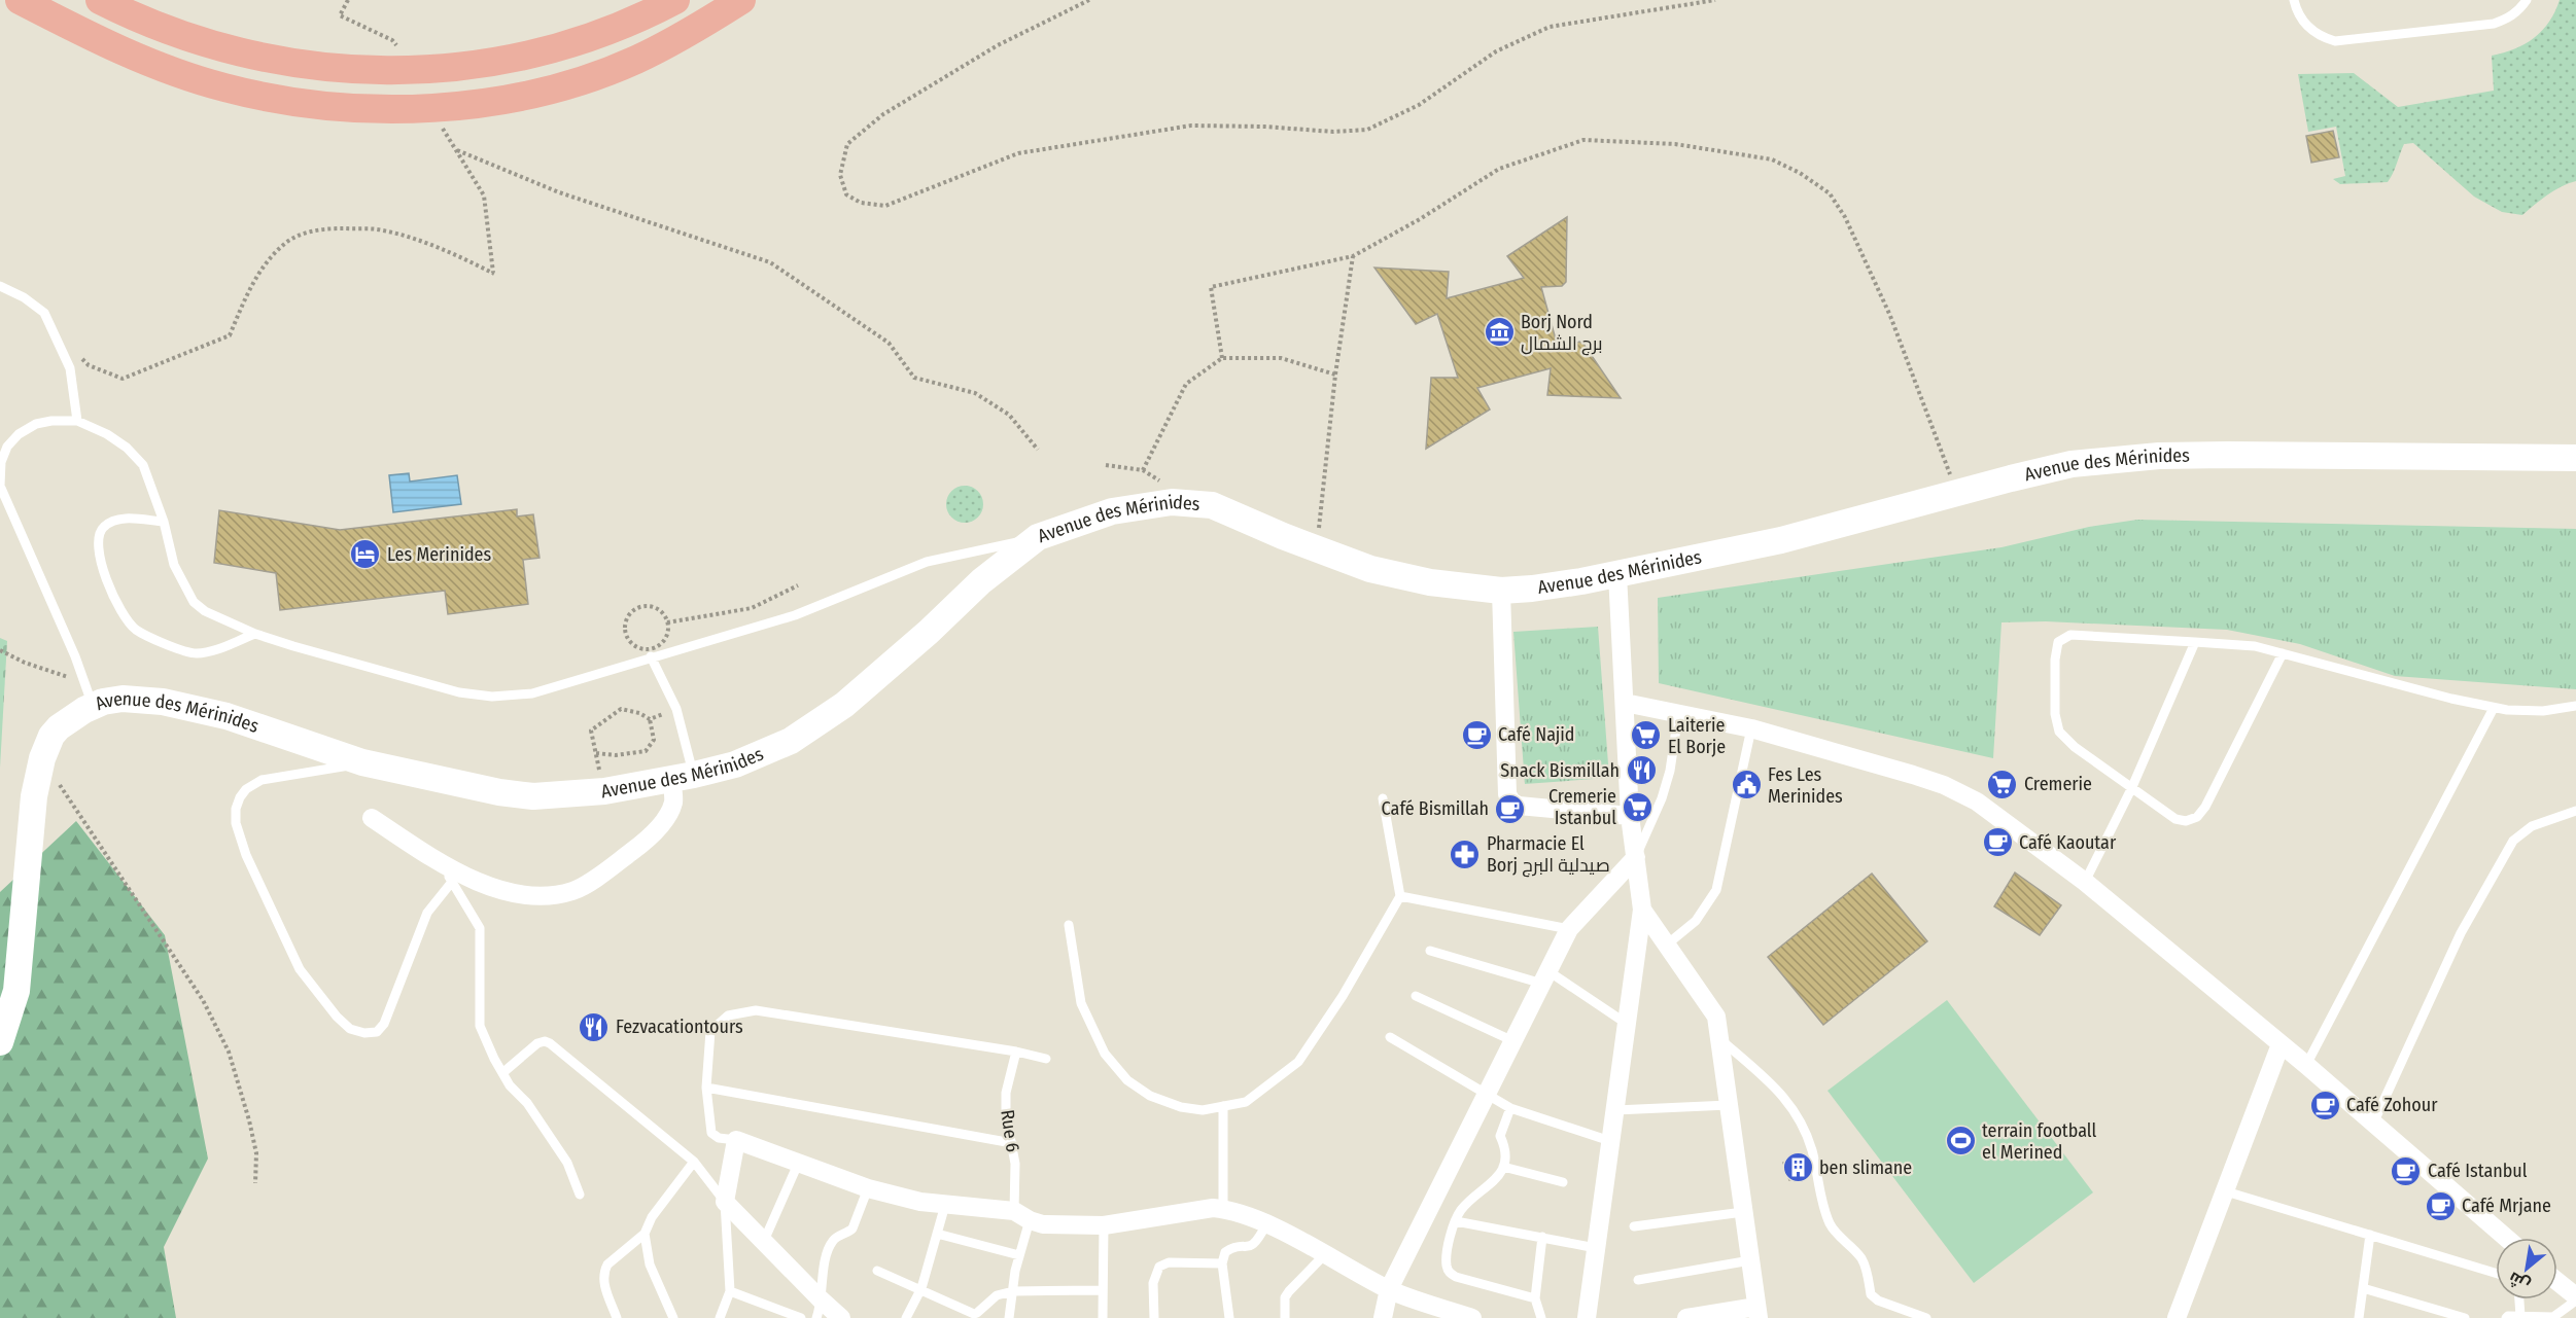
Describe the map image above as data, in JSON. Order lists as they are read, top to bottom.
{
  "streets": {
    "main road": ["Avenue des Mérinides"],
    "lane": ["Rue 6"]
  },
  "places": {
    "museum": ["Borj Nord برج الشمال"],
    "hotel": ["Les Merinides"],
    "cafe": [
      "Café Najid",
      "Café Bismillah",
      "Café Kaoutar",
      "Café Zohour",
      "Café Istanbul",
      "Café Mrjane"
    ],
    "supermarket": ["Laiterie El Borje", "Cremerie", "Cremerie Istanbul"],
    "restaurant": ["Snack Bismillah", "Fezvacationtours"],
    "public building": ["Fes Les Merinides"],
    "pharmacy": ["Pharmacie El Borj صيدلية البرج"],
    "sports": ["terrain football el Merined"],
    "building": ["ben slimane"]
  },
  "north": "bottom left"
}
